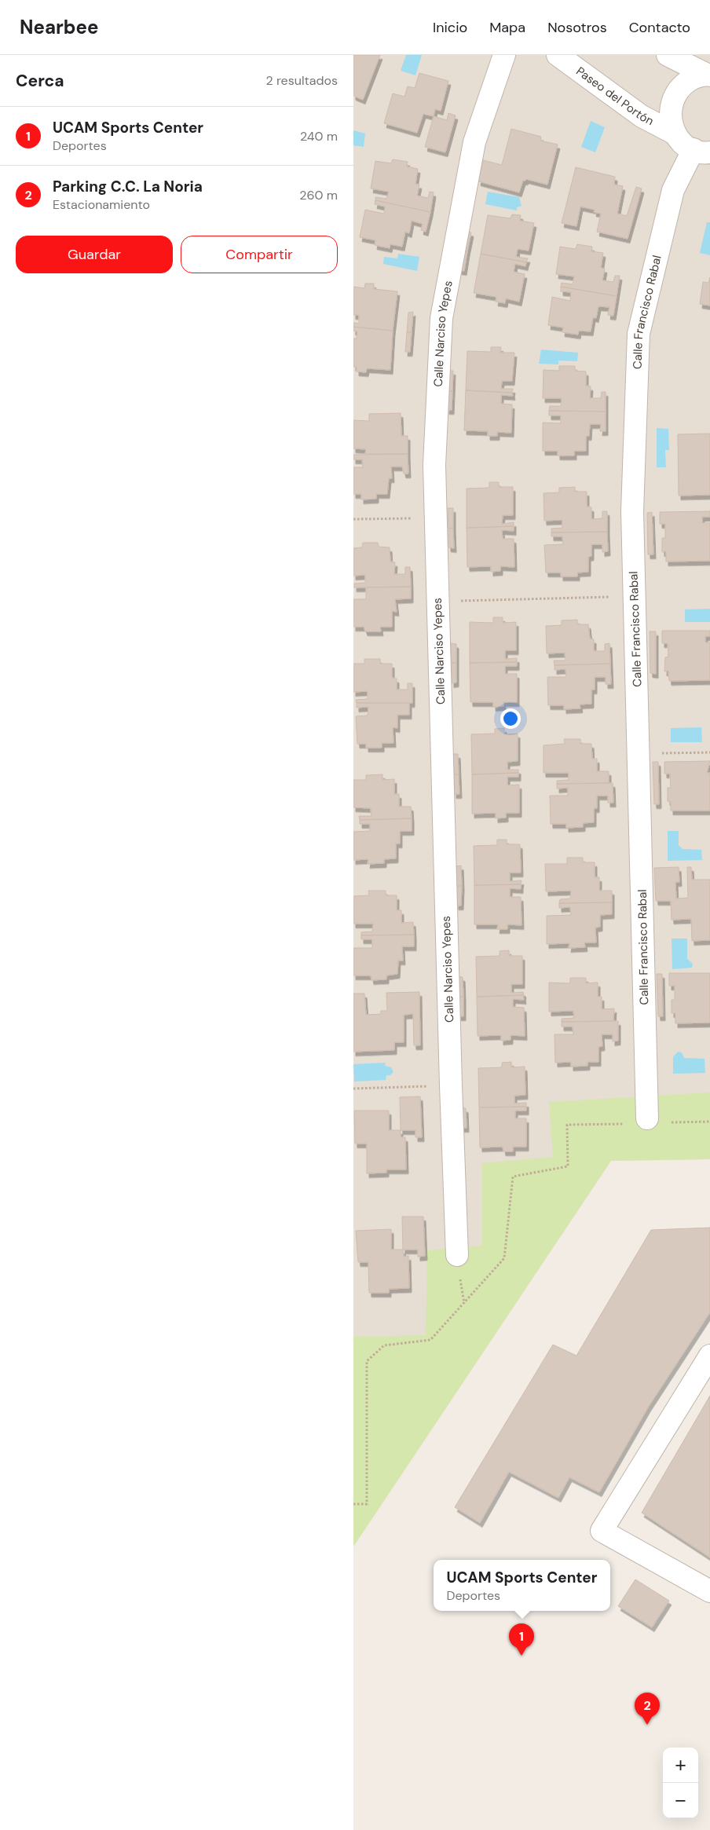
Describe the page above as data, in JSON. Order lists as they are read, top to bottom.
{
  "streets": {
    "street": ["Paseo del Portón", "Calle Francisco Rabal", "Calle Narciso Yepes"]
  },
  "crossings": [
    ["Paseo del Portón", "Calle Francisco Rabal"]
  ],
  "page": {
    "header": "Nearbee",
    "nav": [
      "Inicio",
      "Mapa",
      "Nosotros",
      "Contacto"
    ],
    "heading": ["Cerca", "2 resultados"],
    "list": [
      {
        "mark": "1",
        "name": "UCAM Sports Center",
        "note": "Deportes",
        "value": "240 m"
      },
      {
        "mark": "2",
        "name": "Parking C.C. La Noria",
        "note": "Estacionamiento",
        "value": "260 m"
      }
    ],
    "buttons": ["Guardar", "Compartir"],
    "popup": ["UCAM Sports Center", "Deportes"],
    "pins": ["1", "2"],
    "map_buttons": ["+", "−"]
  }
}
